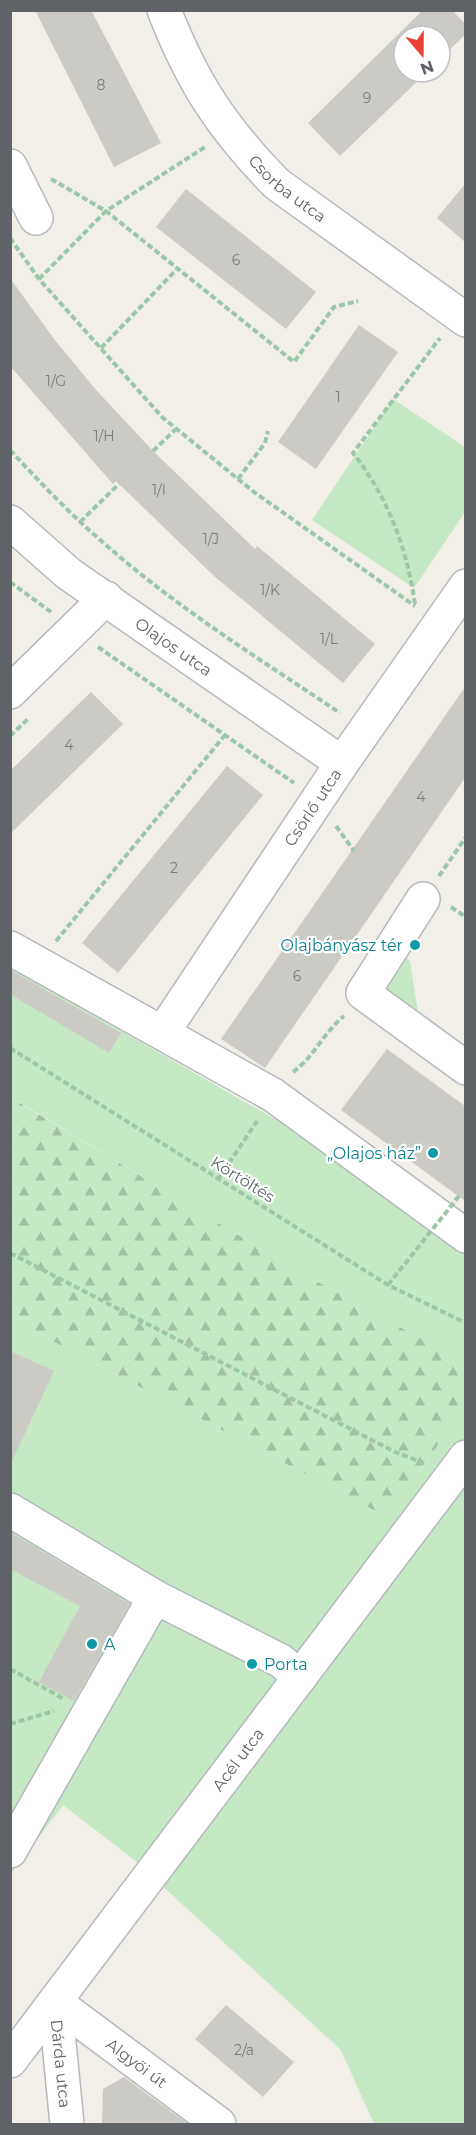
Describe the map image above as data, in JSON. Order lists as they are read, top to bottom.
{
  "streets": {
    "street": [
      "Csorba utca",
      "Olajos utca",
      "Csörlő utca",
      "Acél utca",
      "Dárda utca",
      "Algyői út"
    ],
    "path": ["Körtöltés"]
  },
  "crossings": [
    ["Olajos utca", "Csörlő utca"],
    ["Acél utca", "Dárda utca"],
    ["Acél utca", "Algyői út"],
    ["Dárda utca", "Algyői út"]
  ],
  "places": [
    "Olajbányász tér",
    "„Olajos ház”",
    "A",
    "Porta"
  ],
  "house_numbers": [
    "8",
    "9",
    "6",
    "1/G",
    "1",
    "1/H",
    "1/I",
    "1/J",
    "1/K",
    "1/L",
    "4",
    "4",
    "2",
    "6",
    "2/a"
  ],
  "north": "bottom"
}
